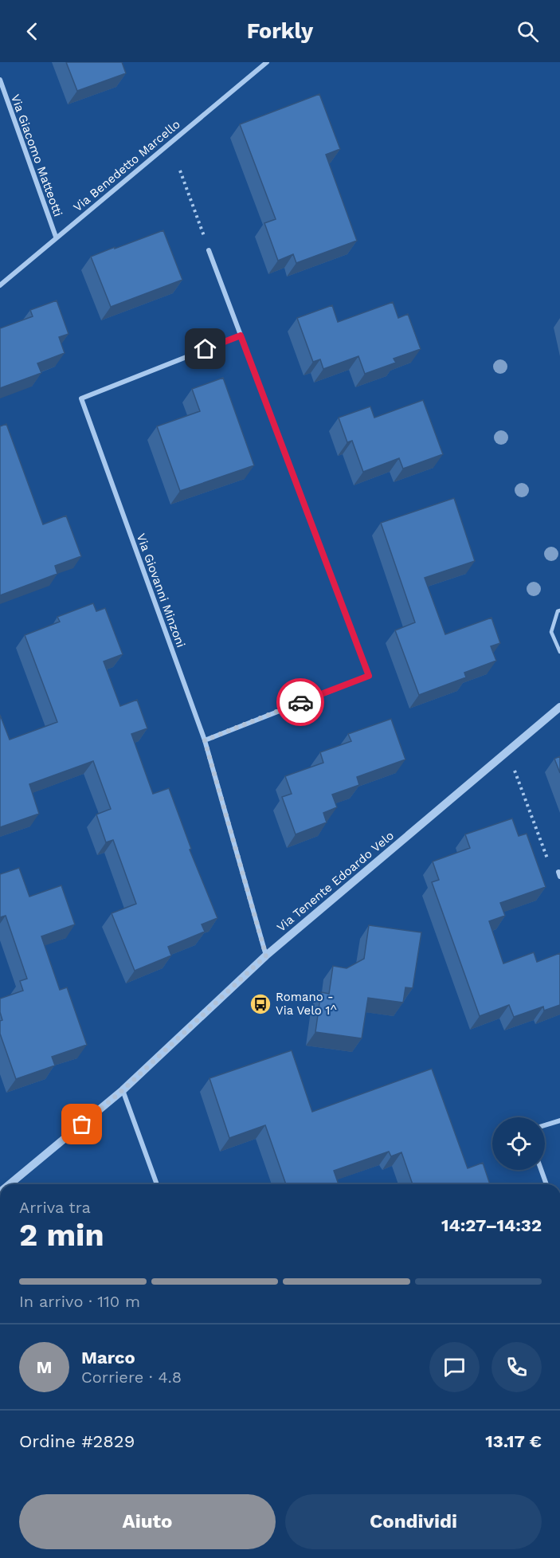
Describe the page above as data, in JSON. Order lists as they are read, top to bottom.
{
  "streets": {
    "street": [
      "Via Giacomo Matteotti",
      "Via Benedetto Marcello",
      "Via Giovanni Minzoni",
      "Via Tenente Edoardo Velo"
    ]
  },
  "crossings": [
    ["Via Giacomo Matteotti", "Via Benedetto Marcello"],
    ["Via Giovanni Minzoni", "Via Tenente Edoardo Velo"]
  ],
  "places": {
    "bus stop": ["Romano - Via Velo 1^"]
  },
  "page": {
    "header": "Forkly",
    "heading": ["2 min", "Arriva tra", "14:27–14:32"],
    "panel": [
      "Marco",
      "Corriere · 4.8",
      "Ordine #2829",
      "13.17 €"
    ],
    "bar": "In arrivo · 110 m",
    "round": "M",
    "buttons": ["Aiuto", "Condividi"]
  }
}
